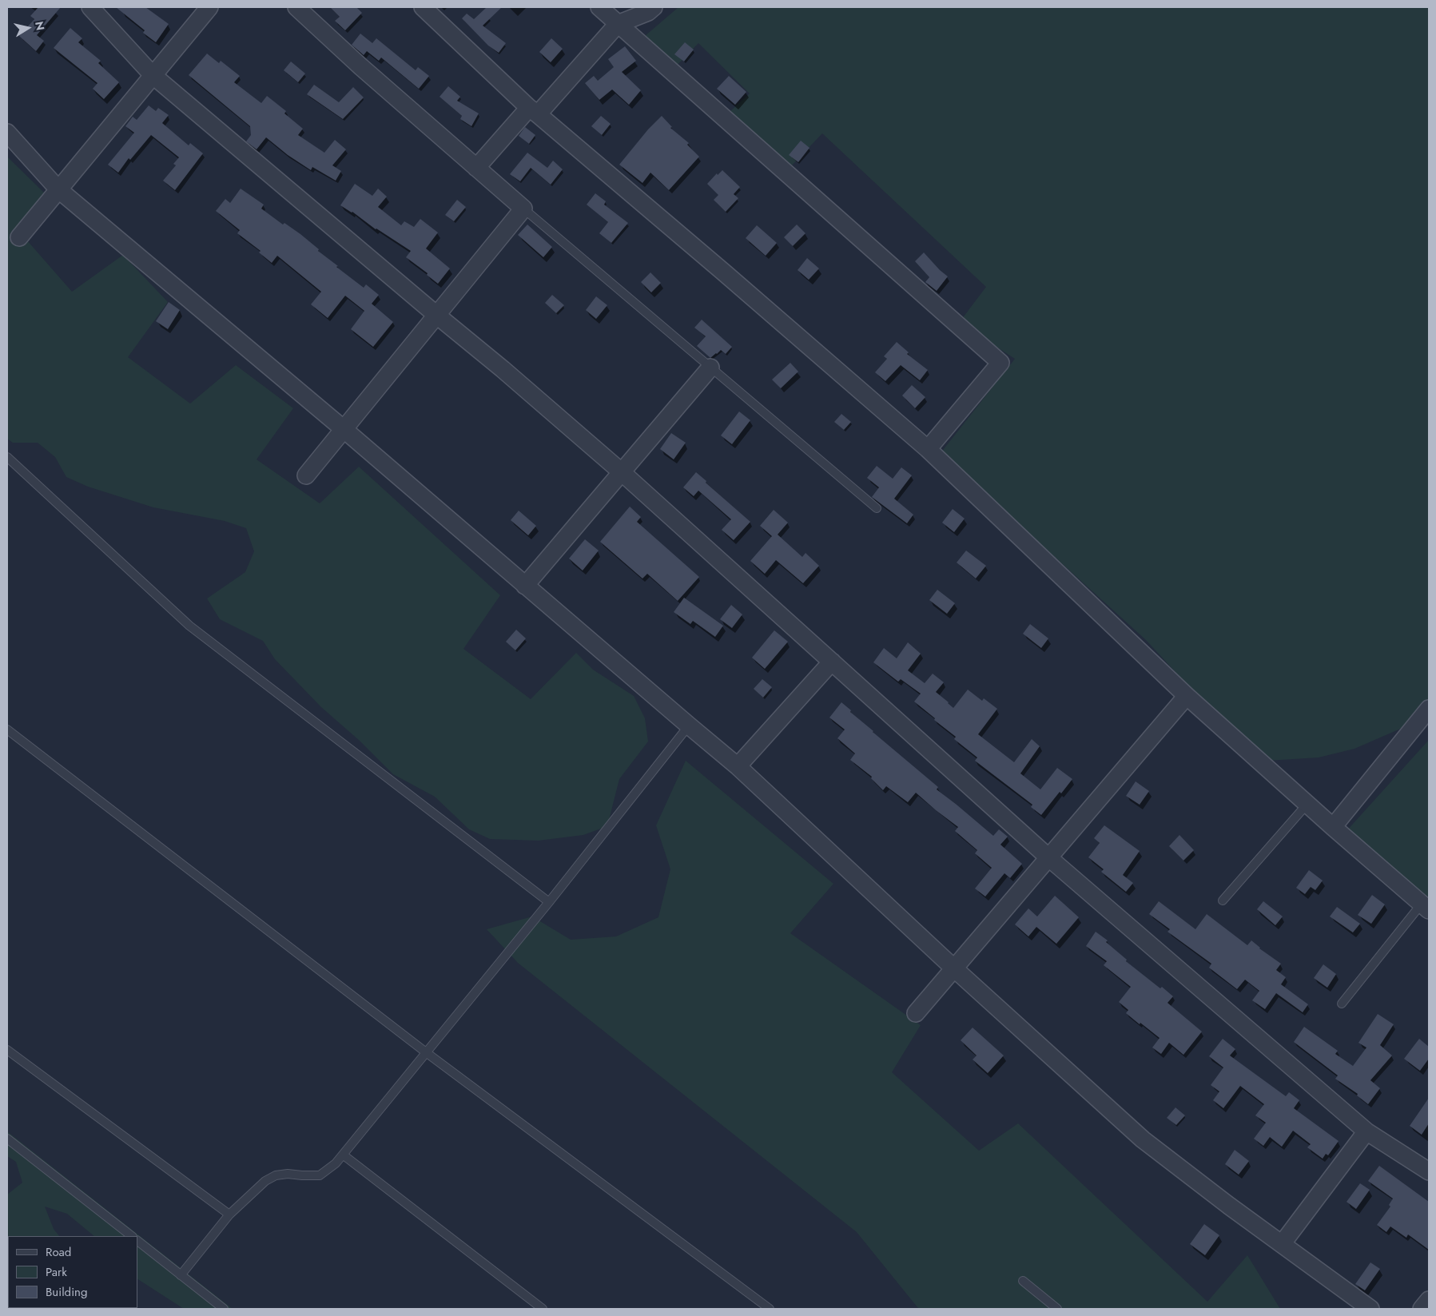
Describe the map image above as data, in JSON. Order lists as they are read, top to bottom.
{
  "legend": ["Road", "Park", "Building"],
  "north": "right"
}
